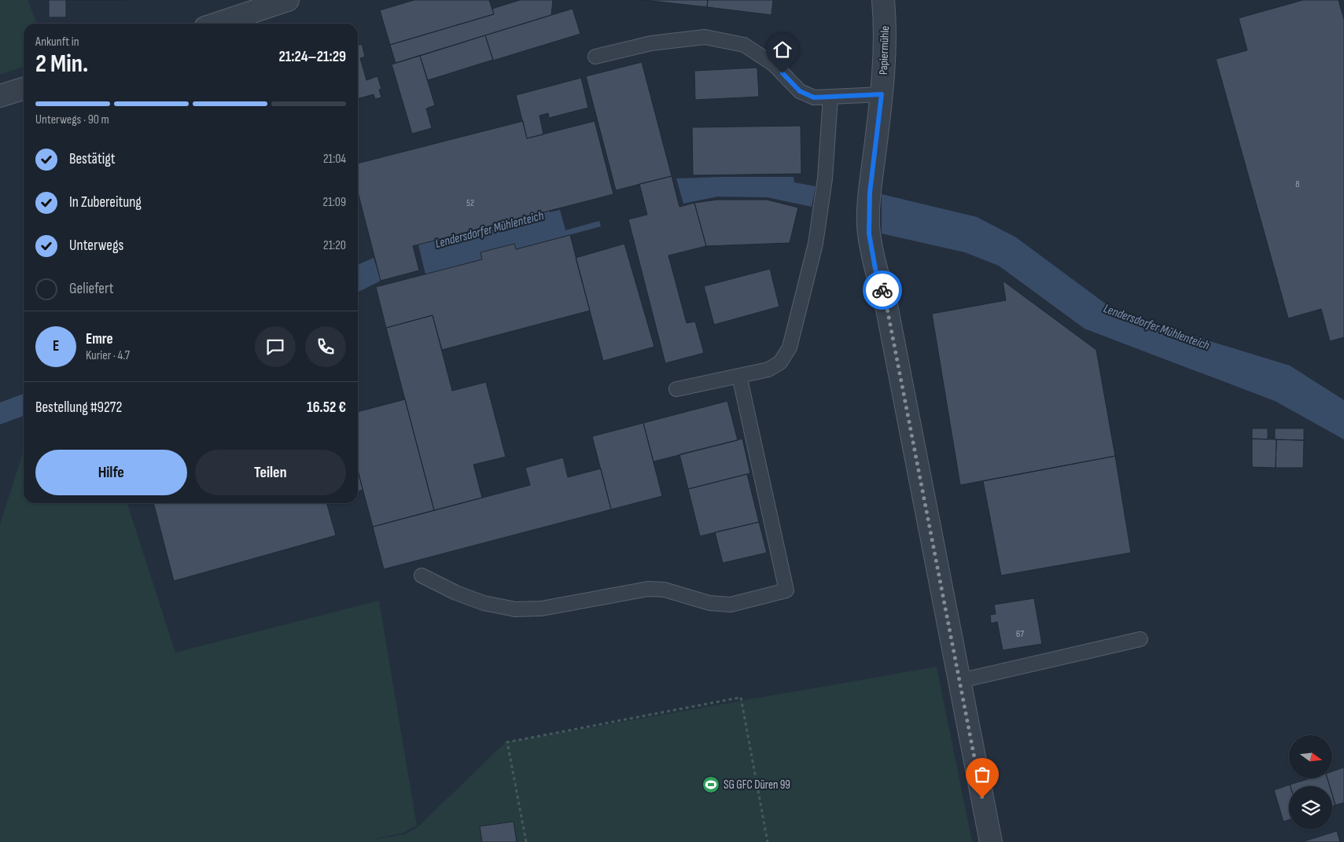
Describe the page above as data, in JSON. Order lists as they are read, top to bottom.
{
  "streets": {
    "street": ["Papiermühle"]
  },
  "water": ["Lendersdorfer Mühlenteich"],
  "places": {
    "sports": ["SG GFC Düren 99"]
  },
  "house_numbers": ["8", "52", "67"],
  "north": "right",
  "page": {
    "heading": ["2 Min.", "Ankunft in", "21:24–21:29"],
    "panel": [
      "Emre",
      "Kurier · 4.7",
      "Bestellung #9272",
      "16.52 €"
    ],
    "bar": "Unterwegs · 90 m",
    "list": [
      ["Bestätigt", "21:04"],
      ["In Zubereitung", "21:09"],
      ["Unterwegs", "21:20"],
      "Geliefert"
    ],
    "round": "E",
    "buttons": ["Hilfe", "Teilen"]
  }
}
